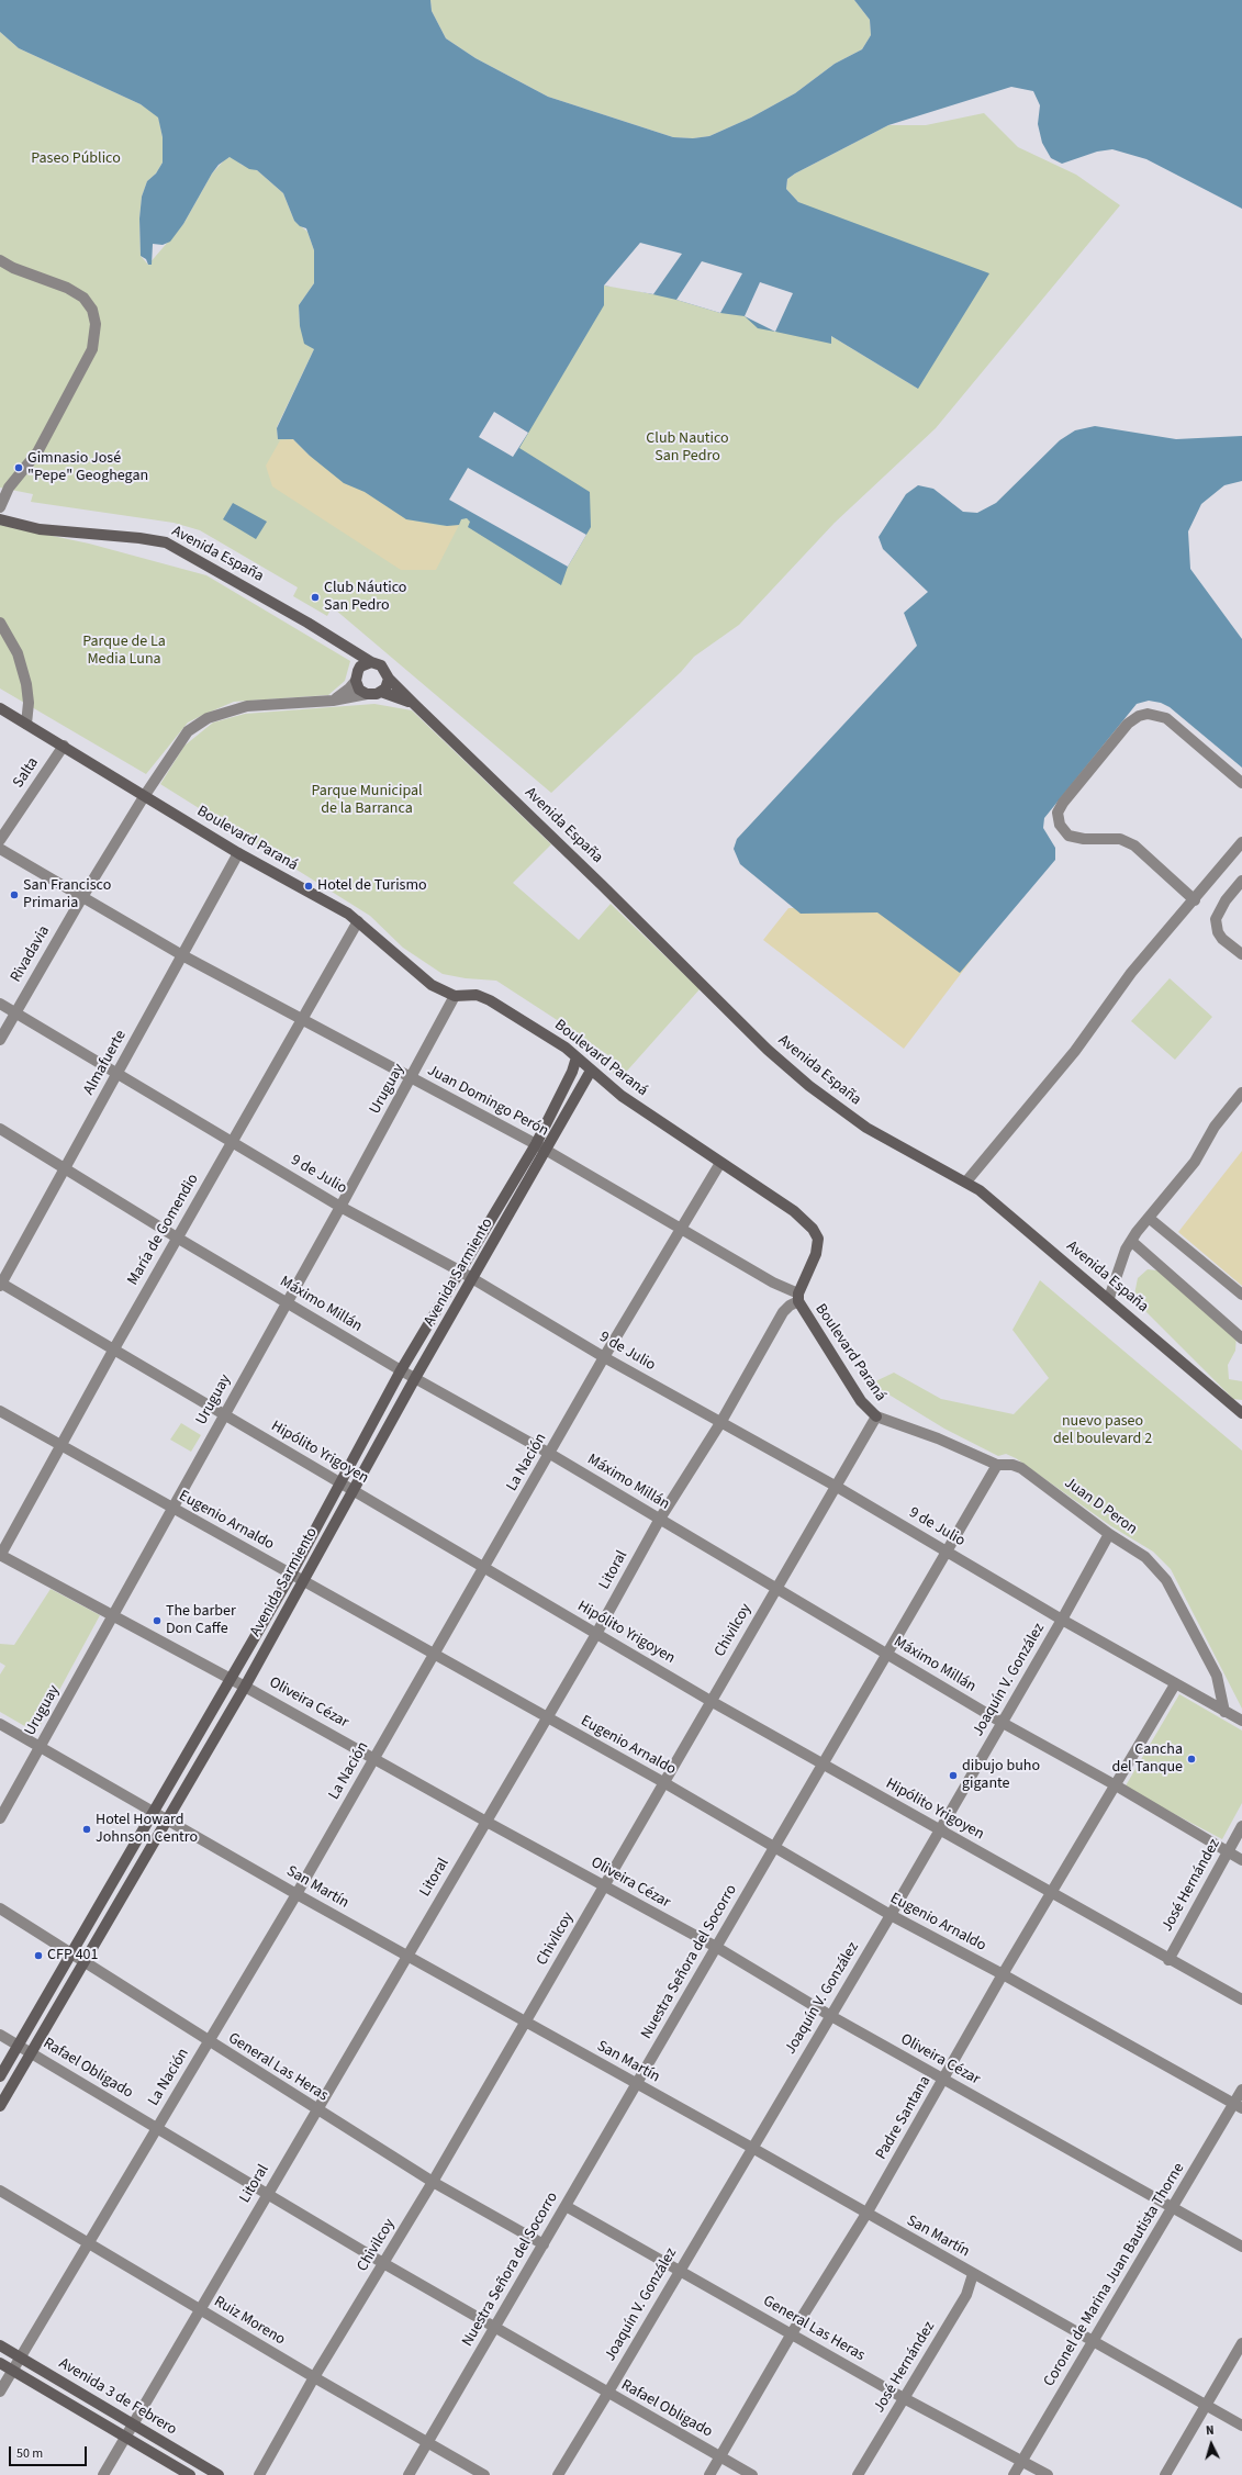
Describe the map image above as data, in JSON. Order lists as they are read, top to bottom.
{
  "streets": {
    "main road": [
      "Avenida España",
      "Boulevard Paraná",
      "Avenida Sarmiento",
      "Avenida 3 de Febrero"
    ],
    "street": [
      "Salta",
      "Rivadavia",
      "Almafuerte",
      "Uruguay",
      "Juan Domingo Perón",
      "9 de Julio",
      "María de Gomendio",
      "Máximo Millán",
      "Hipólito Yrigoyen",
      "La Nación",
      "Juan D Peron",
      "Eugenio Arnaldo",
      "Litoral",
      "Chivilcoy",
      "Joaquín V. González",
      "Oliveira Cézar",
      "José Hernández",
      "San Martín",
      "Nuestra Señora del Socorro",
      "General Las Heras",
      "Rafael Obligado",
      "Padre Santana",
      "Coronel de Marina Juan Bautista Thorne",
      "Ruiz Moreno"
    ]
  },
  "crossings": [
    ["Salta", "Boulevard Paraná"],
    ["Boulevard Paraná", "Rivadavia"],
    ["Boulevard Paraná", "Almafuerte"],
    ["Boulevard Paraná", "Uruguay"],
    ["Boulevard Paraná", "Juan Domingo Perón"],
    ["Boulevard Paraná", "María de Gomendio"],
    ["Boulevard Paraná", "Avenida Sarmiento"],
    ["Boulevard Paraná", "La Nación"],
    ["Boulevard Paraná", "Juan D Peron"],
    ["Boulevard Paraná", "Litoral"],
    ["Boulevard Paraná", "Chivilcoy"],
    ["Rivadavia", "Juan Domingo Perón"],
    ["Rivadavia", "9 de Julio"],
    ["Almafuerte", "Juan Domingo Perón"],
    ["Almafuerte", "9 de Julio"],
    ["Almafuerte", "Máximo Millán"],
    ["Almafuerte", "Hipólito Yrigoyen"],
    ["Uruguay", "Juan Domingo Perón"],
    ["Uruguay", "9 de Julio"],
    ["Uruguay", "Máximo Millán"],
    ["Uruguay", "Hipólito Yrigoyen"],
    ["Uruguay", "Eugenio Arnaldo"],
    ["Uruguay", "Oliveira Cézar"],
    ["Uruguay", "San Martín"],
    ["Juan Domingo Perón", "María de Gomendio"],
    ["Juan Domingo Perón", "Avenida Sarmiento"],
    ["Juan Domingo Perón", "La Nación"],
    ["Juan Domingo Perón", "Litoral"],
    ["9 de Julio", "María de Gomendio"],
    ["9 de Julio", "Avenida Sarmiento"],
    ["9 de Julio", "La Nación"],
    ["9 de Julio", "Juan D Peron"],
    ["9 de Julio", "Litoral"],
    ["9 de Julio", "Chivilcoy"],
    ["9 de Julio", "Joaquín V. González"],
    ["9 de Julio", "Nuestra Señora del Socorro"],
    ["9 de Julio", "Padre Santana"],
    ["María de Gomendio", "Máximo Millán"],
    ["María de Gomendio", "Hipólito Yrigoyen"],
    ["María de Gomendio", "Eugenio Arnaldo"],
    ["María de Gomendio", "Oliveira Cézar"],
    ["Avenida Sarmiento", "Máximo Millán"],
    ["Avenida Sarmiento", "Hipólito Yrigoyen"],
    ["Avenida Sarmiento", "Eugenio Arnaldo"],
    ["Avenida Sarmiento", "Oliveira Cézar"],
    ["Avenida Sarmiento", "San Martín"],
    ["Avenida Sarmiento", "General Las Heras"],
    ["Avenida Sarmiento", "Rafael Obligado"],
    ["Máximo Millán", "La Nación"],
    ["Máximo Millán", "Litoral"],
    ["Máximo Millán", "Chivilcoy"],
    ["Máximo Millán", "Joaquín V. González"],
    ["Máximo Millán", "José Hernández"],
    ["Máximo Millán", "Nuestra Señora del Socorro"],
    ["Máximo Millán", "Padre Santana"],
    ["Hipólito Yrigoyen", "La Nación"],
    ["Hipólito Yrigoyen", "Litoral"],
    ["Hipólito Yrigoyen", "Chivilcoy"],
    ["Hipólito Yrigoyen", "Joaquín V. González"],
    ["Hipólito Yrigoyen", "José Hernández"],
    ["Hipólito Yrigoyen", "Nuestra Señora del Socorro"],
    ["Hipólito Yrigoyen", "Padre Santana"],
    ["La Nación", "Eugenio Arnaldo"],
    ["La Nación", "Oliveira Cézar"],
    ["La Nación", "San Martín"],
    ["La Nación", "General Las Heras"],
    ["La Nación", "Rafael Obligado"],
    ["La Nación", "Ruiz Moreno"],
    ["La Nación", "Avenida 3 de Febrero"],
    ["Juan D Peron", "Chivilcoy"],
    ["Juan D Peron", "Joaquín V. González"],
    ["Juan D Peron", "Nuestra Señora del Socorro"],
    ["Eugenio Arnaldo", "Litoral"],
    ["Eugenio Arnaldo", "Chivilcoy"],
    ["Eugenio Arnaldo", "Joaquín V. González"],
    ["Eugenio Arnaldo", "Nuestra Señora del Socorro"],
    ["Eugenio Arnaldo", "Padre Santana"],
    ["Eugenio Arnaldo", "Coronel de Marina Juan Bautista Thorne"],
    ["Litoral", "Oliveira Cézar"],
    ["Litoral", "San Martín"],
    ["Litoral", "General Las Heras"],
    ["Litoral", "Rafael Obligado"],
    ["Litoral", "Ruiz Moreno"],
    ["Litoral", "Avenida 3 de Febrero"],
    ["Chivilcoy", "Oliveira Cézar"],
    ["Chivilcoy", "San Martín"],
    ["Chivilcoy", "General Las Heras"],
    ["Chivilcoy", "Rafael Obligado"],
    ["Chivilcoy", "Ruiz Moreno"],
    ["Joaquín V. González", "Oliveira Cézar"],
    ["Joaquín V. González", "San Martín"],
    ["Joaquín V. González", "General Las Heras"],
    ["Joaquín V. González", "Rafael Obligado"],
    ["Oliveira Cézar", "Nuestra Señora del Socorro"],
    ["Oliveira Cézar", "Padre Santana"],
    ["Oliveira Cézar", "Coronel de Marina Juan Bautista Thorne"],
    ["José Hernández", "San Martín"],
    ["José Hernández", "General Las Heras"],
    ["San Martín", "Nuestra Señora del Socorro"],
    ["San Martín", "Padre Santana"],
    ["San Martín", "Coronel de Marina Juan Bautista Thorne"],
    ["Nuestra Señora del Socorro", "General Las Heras"],
    ["Nuestra Señora del Socorro", "Rafael Obligado"],
    ["Nuestra Señora del Socorro", "Ruiz Moreno"],
    ["General Las Heras", "Padre Santana"],
    ["General Las Heras", "Coronel de Marina Juan Bautista Thorne"],
    ["Rafael Obligado", "Padre Santana"]
  ],
  "parks": [
    "Paseo Público",
    "Club Nautico San Pedro",
    "Parque de La Media Luna",
    "Parque Municipal de la Barranca",
    "nuevo paseo del boulevard 2"
  ],
  "places": [
    "Gimnasio José \"Pepe\" Geoghegan",
    "Club Náutico San Pedro",
    "Hotel de Turismo",
    "San Francisco Primaria",
    "The barber Don Caffe",
    "Cancha del Tanque",
    "dibujo buho gigante",
    "Hotel Howard Johnson Centro",
    "CFP 401"
  ],
  "scale_bar": "50 m",
  "north": "top"
}
